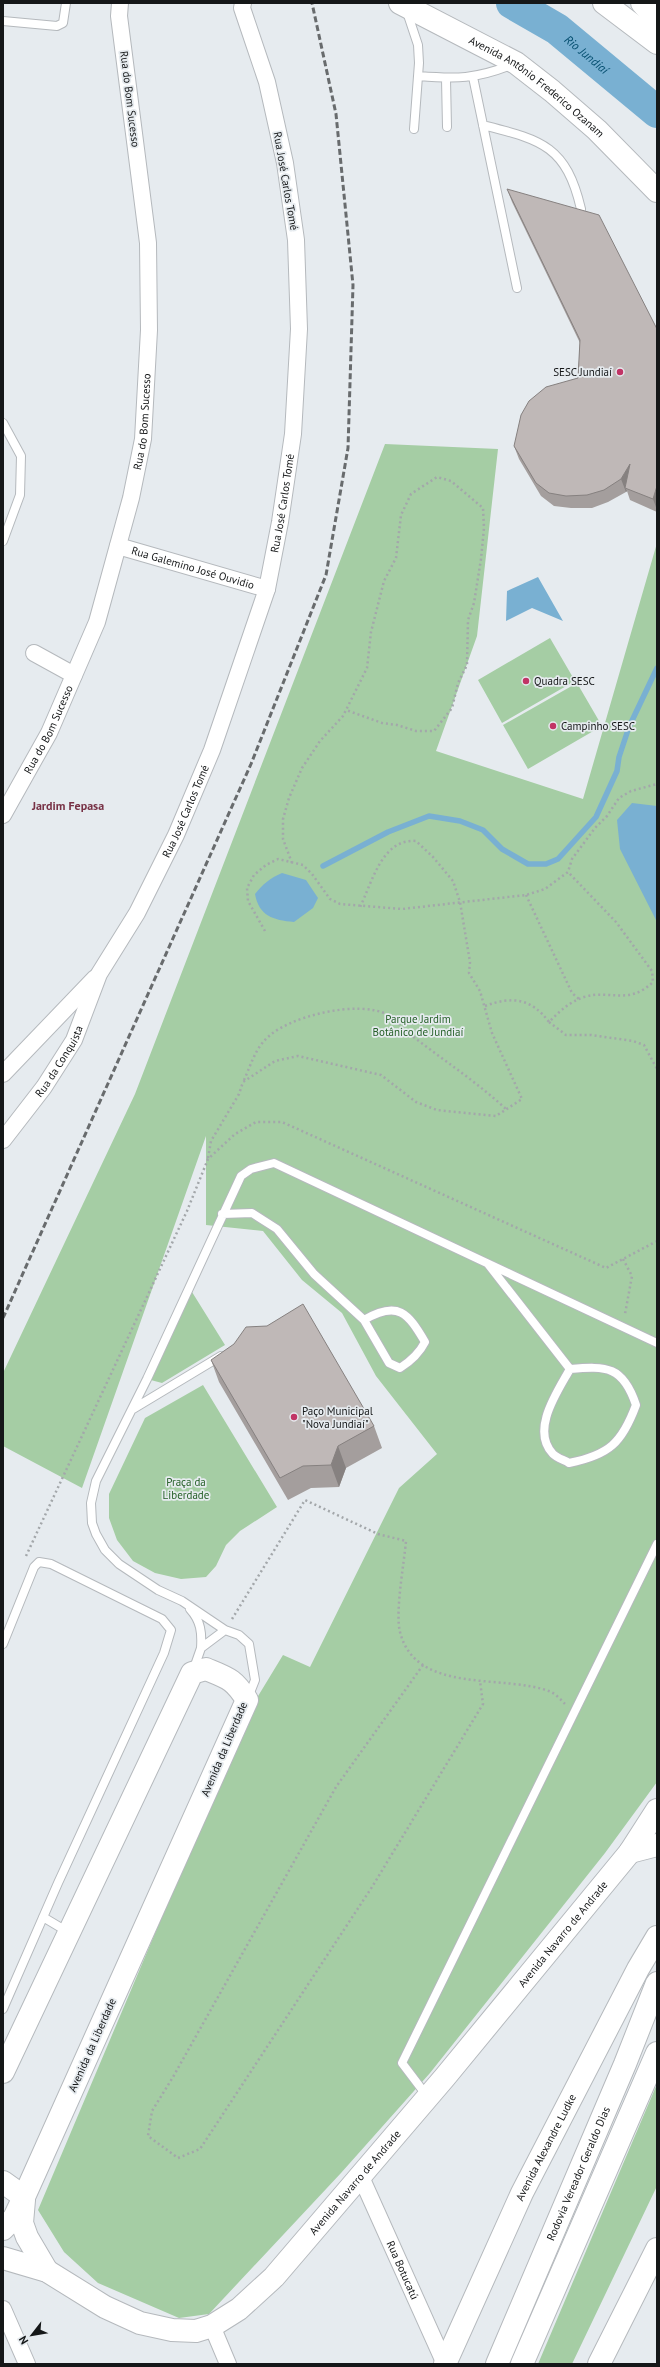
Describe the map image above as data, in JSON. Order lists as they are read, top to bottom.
{
  "streets": {
    "main road": [
      "Avenida Antônio Frederico Ozanam",
      "Avenida da Liberdade",
      "Avenida Navarro de Andrade",
      "Avenida Alexandre Ludke",
      "Rodovia Vereador Geraldo Dias"
    ],
    "street": [
      "Rua do Bom Sucesso",
      "Rua José Carlos Tomé",
      "Rua Galemino José Ouvidio",
      "Rua da Conquista",
      "Rua Botucatú"
    ]
  },
  "crossings": [
    ["Rua do Bom Sucesso", "Rua Galemino José Ouvidio"],
    ["Rua José Carlos Tomé", "Rua Galemino José Ouvidio"],
    ["Rua José Carlos Tomé", "Rua da Conquista"],
    ["Avenida Navarro de Andrade", "Rua Botucatú"],
    ["Avenida Alexandre Ludke", "Rua Botucatú"]
  ],
  "districts": ["Jardim Fepasa"],
  "water": ["Rio Jundiaí"],
  "parks": ["Parque Jardim Botânico de Jundiaí", "Praça da Liberdade"],
  "places": [
    "SESC Jundiaí",
    "Quadra SESC",
    "Campinho SESC",
    "Paço Municipal \"Nova Jundiaí\""
  ],
  "north": "bottom left"
}
